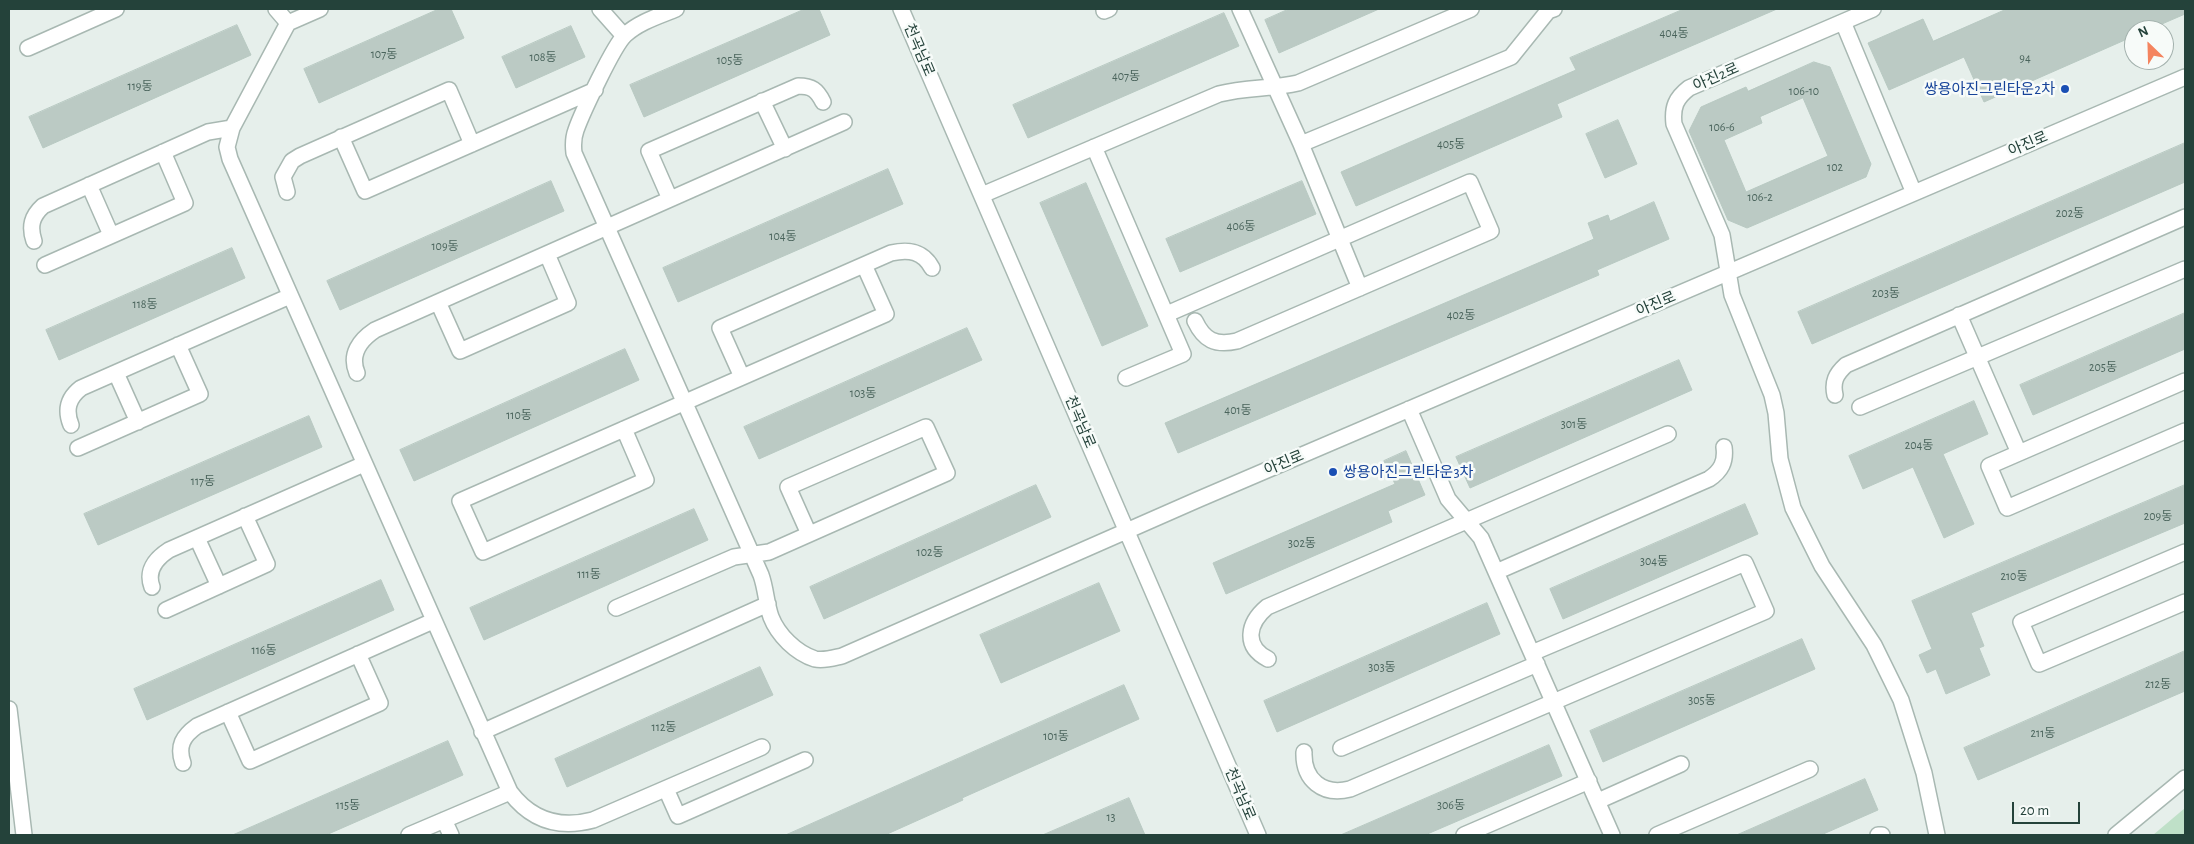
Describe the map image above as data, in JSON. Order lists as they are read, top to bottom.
{
  "streets": {
    "street": ["천곡남로", "아진2로", "아진로"]
  },
  "crossings": [
    ["천곡남로", "아진로"],
    ["아진2로", "아진로"]
  ],
  "places": ["쌍용아진그린타운2차", "쌍용아진그린타운3차"],
  "house_numbers": [
    "404동",
    "107동",
    "108동",
    "94",
    "105동",
    "407동",
    "119동",
    "106-10",
    "106-6",
    "405동",
    "102",
    "106-2",
    "202동",
    "406동",
    "104동",
    "109동",
    "203동",
    "118동",
    "402동",
    "205동",
    "103동",
    "401동",
    "110동",
    "301동",
    "204동",
    "117동",
    "209동",
    "302동",
    "102동",
    "304동",
    "111동",
    "210동",
    "116동",
    "303동",
    "212동",
    "305동",
    "112동",
    "211동",
    "101동",
    "115동",
    "306동",
    "13"
  ],
  "scale_bar": "20 m",
  "north": "top left"
}
